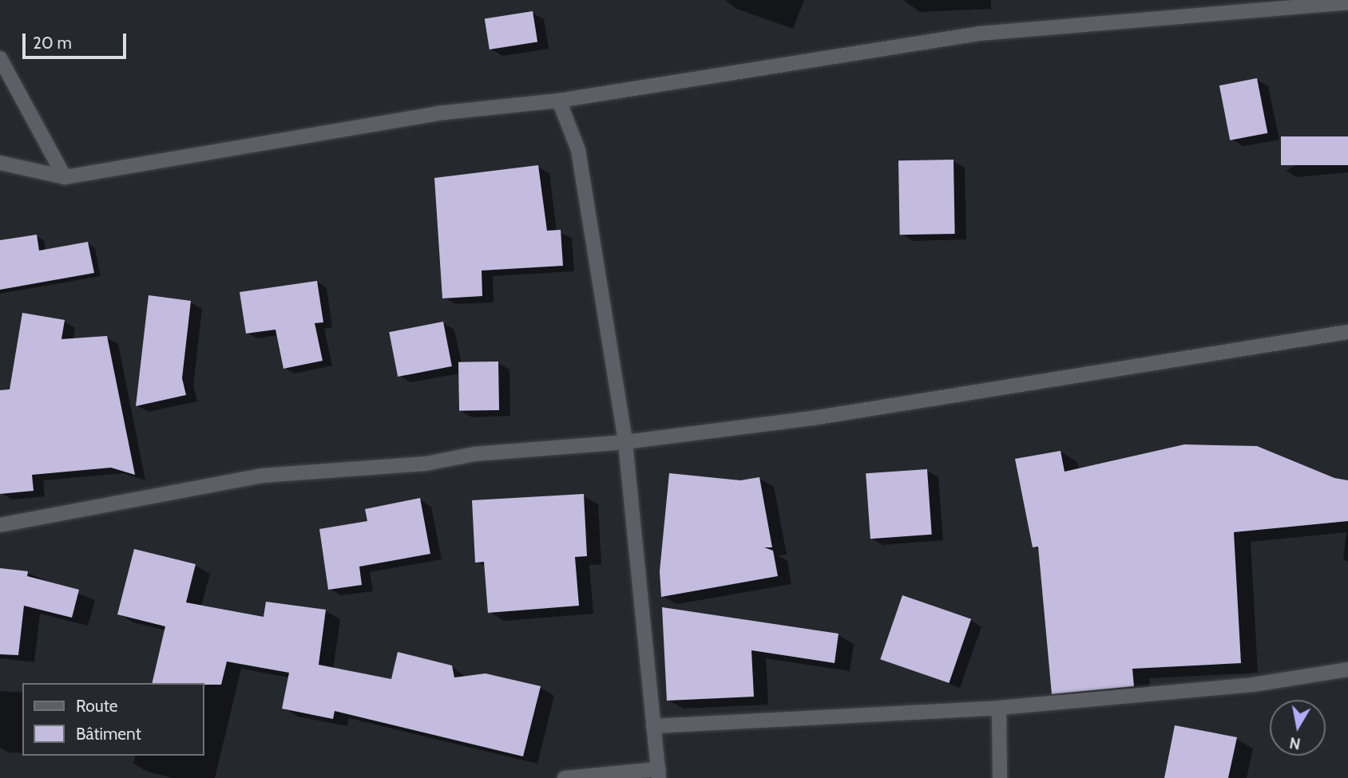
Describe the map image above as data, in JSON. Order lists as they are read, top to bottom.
{
  "legend": ["Route", "Bâtiment"],
  "scale_bar": "20 m",
  "north": "bottom"
}
